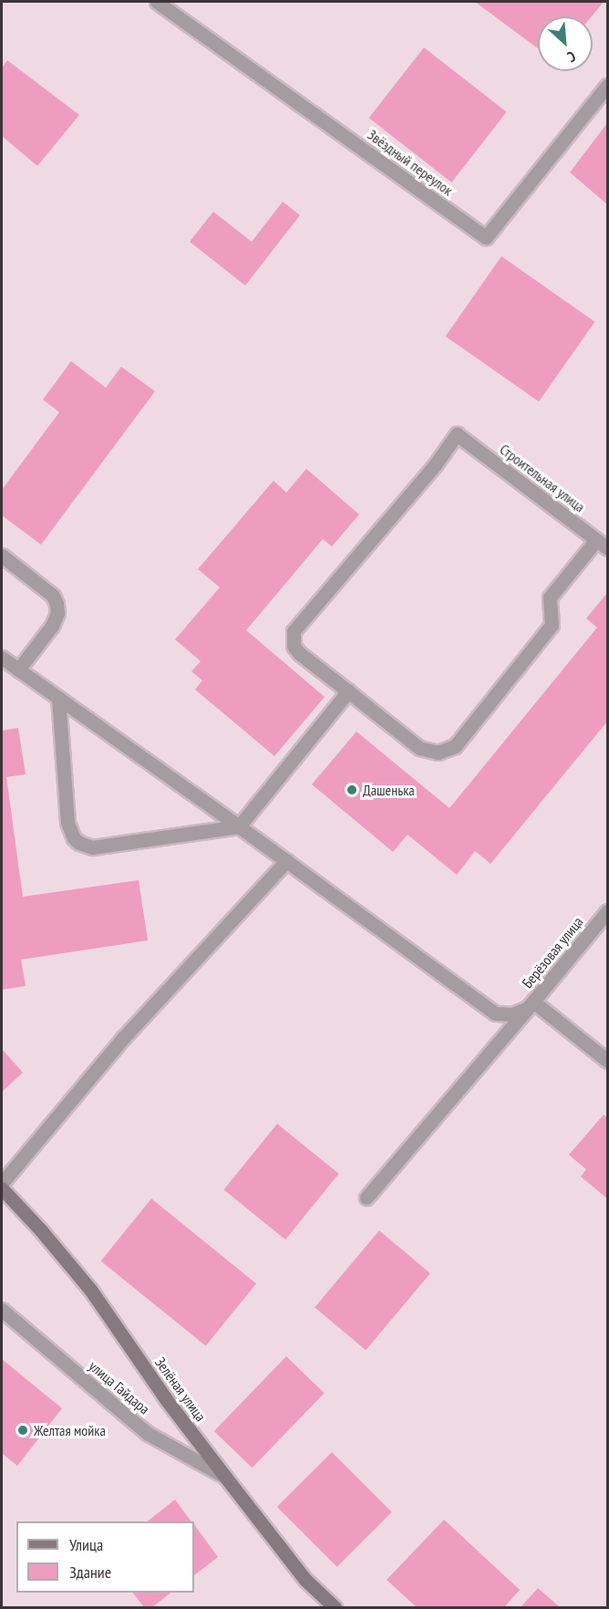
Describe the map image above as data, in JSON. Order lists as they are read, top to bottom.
{
  "streets": {
    "main road": ["Зелёная улица"],
    "street": [
      "Звёздный переулок",
      "Строительная улица",
      "Берёзовая улица",
      "улица Гайдара"
    ]
  },
  "crossings": [
    ["улица Гайдара", "Зелёная улица"]
  ],
  "places": ["Дашенька", "Желтая мойка"],
  "legend": ["Улица", "Здание"],
  "north": "bottom right"
}
